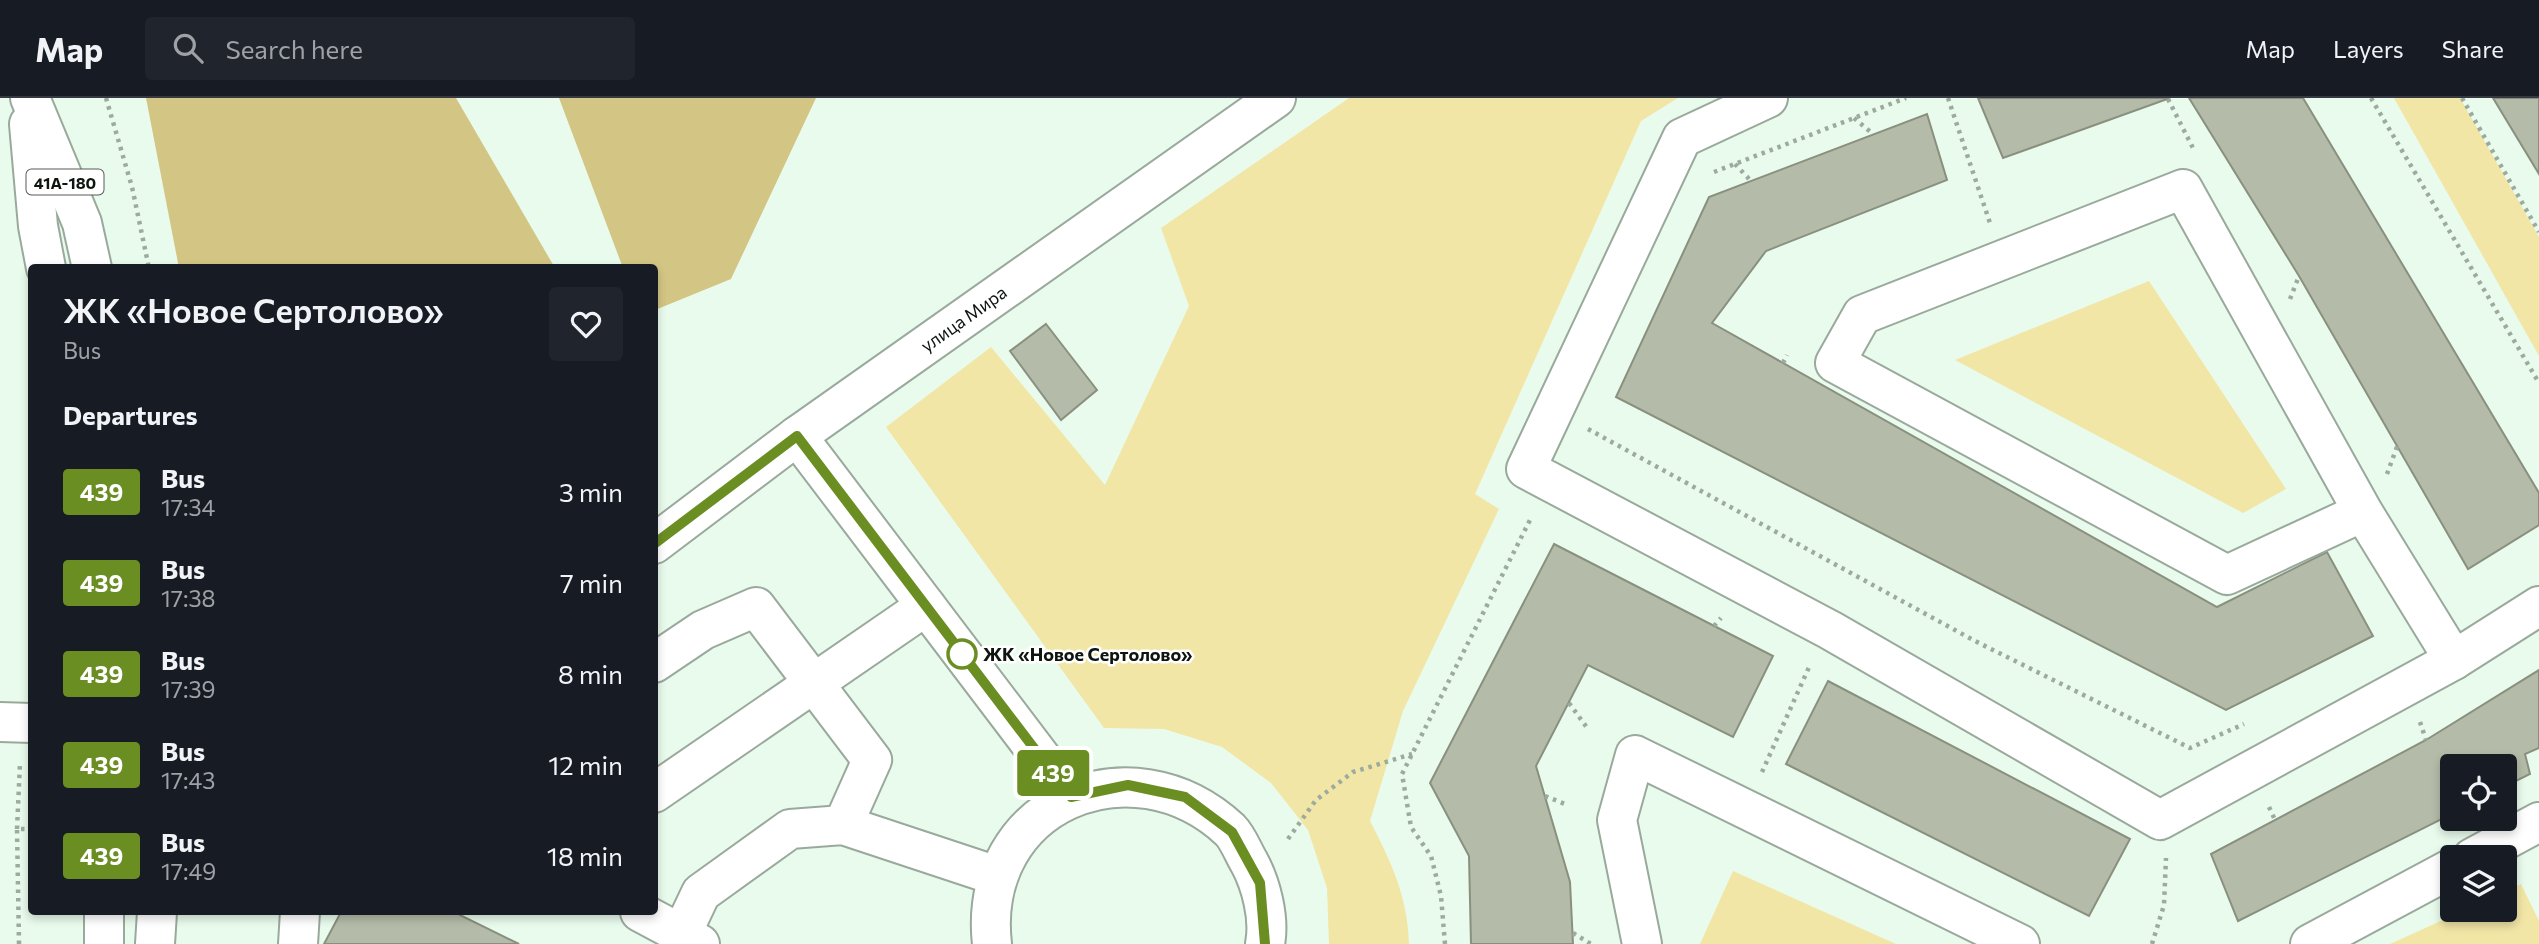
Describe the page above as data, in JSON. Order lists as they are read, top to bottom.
{
  "streets": {
    "street": ["41А-180", "улица Мира"]
  },
  "places": ["ЖК «Новое Сертолово»"],
  "lines": ["bus line 439"],
  "page": {
    "header": "Map",
    "search": "Search here",
    "nav": ["Map", "Layers", "Share"],
    "on_map": "439",
    "heading": [
      ["ЖК «Новое Сертолово»", "Bus"],
      "Departures"
    ],
    "list": [
      {
        "mark": "439",
        "name": "Bus",
        "note": "17:34",
        "value": "3 min"
      },
      {
        "mark": "439",
        "name": "Bus",
        "note": "17:38",
        "value": "7 min"
      },
      {
        "mark": "439",
        "name": "Bus",
        "note": "17:39",
        "value": "8 min"
      },
      {
        "mark": "439",
        "name": "Bus",
        "note": "17:43",
        "value": "12 min"
      },
      {
        "mark": "439",
        "name": "Bus",
        "note": "17:49",
        "value": "18 min"
      }
    ]
  }
}
